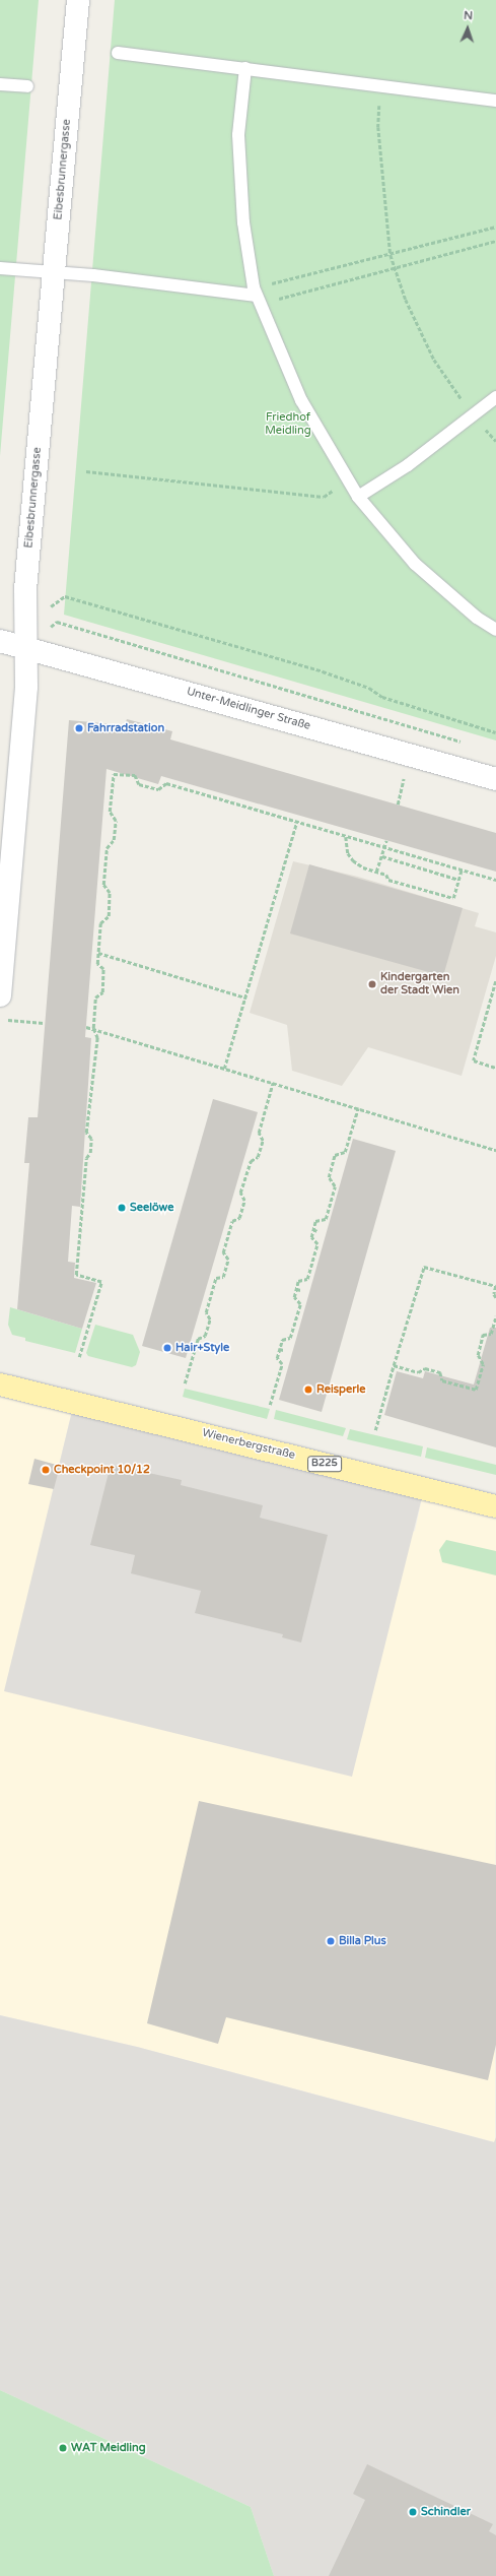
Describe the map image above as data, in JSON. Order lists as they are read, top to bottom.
{
  "streets": {
    "main road": ["Wienerbergstraße", "B225"],
    "street": ["Eibesbrunnergasse", "Unter-Meidlinger Straße"]
  },
  "crossings": [
    ["Eibesbrunnergasse", "Unter-Meidlinger Straße"]
  ],
  "parks": ["Friedhof Meidling"],
  "places": [
    "Fahrradstation",
    "Kindergarten der Stadt Wien",
    "Seelöwe",
    "Hair+Style",
    "Reisperle",
    "Checkpoint 10/12",
    "Billa Plus",
    "WAT Meidling",
    "Schindler"
  ],
  "north": "top"
}
